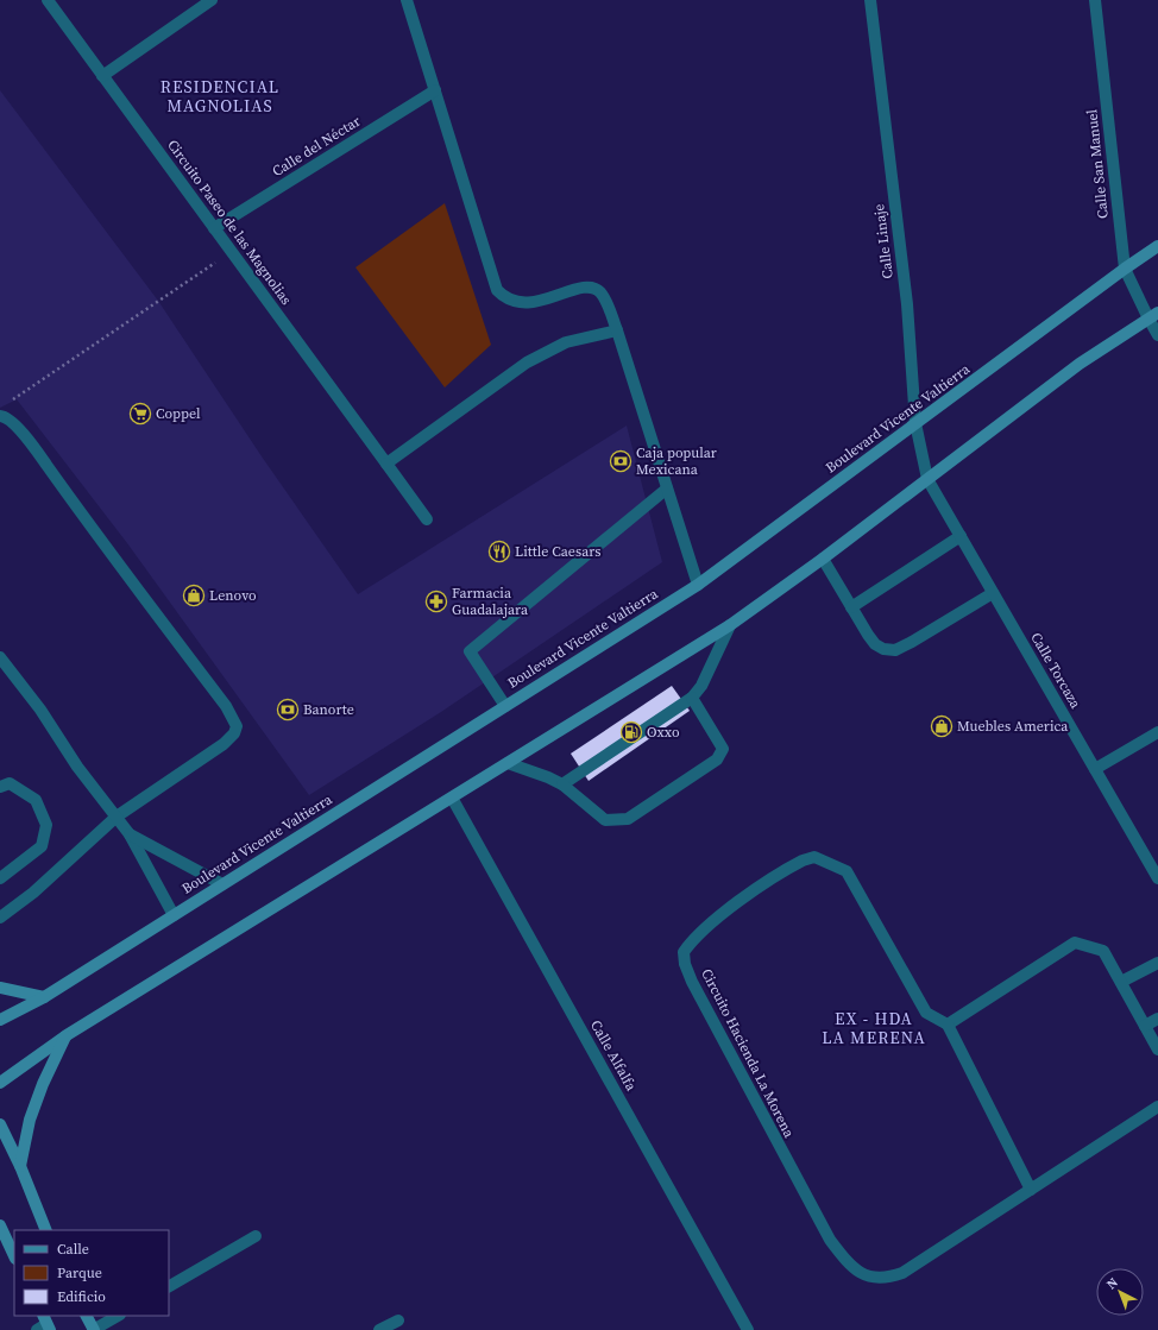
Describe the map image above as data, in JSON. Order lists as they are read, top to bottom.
{
  "streets": {
    "main road": ["Boulevard Vicente Valtierra"],
    "street": [
      "Calle del Néctar",
      "Calle San Manuel",
      "Circuito Paseo de las Magnolias",
      "Calle Linaje",
      "Calle Torcaza",
      "Circuito Hacienda La Morena",
      "Calle Alfalfa"
    ]
  },
  "crossings": [
    ["Calle del Néctar", "Circuito Paseo de las Magnolias"],
    ["Calle San Manuel", "Boulevard Vicente Valtierra"],
    ["Calle Linaje", "Boulevard Vicente Valtierra"],
    ["Calle Linaje", "Calle Torcaza"]
  ],
  "districts": ["RESIDENCIAL MAGNOLIAS", "EX - HDA LA MERENA"],
  "places": {
    "supermarket": ["Coppel"],
    "bank": ["Caja popular Mexicana", "Banorte"],
    "restaurant": ["Little Caesars"],
    "shop": ["Lenovo", "Muebles America"],
    "pharmacy": ["Farmacia Guadalajara"],
    "fuel station": ["Oxxo"]
  },
  "legend": ["Calle", "Parque", "Edificio"],
  "north": "top left"
}
